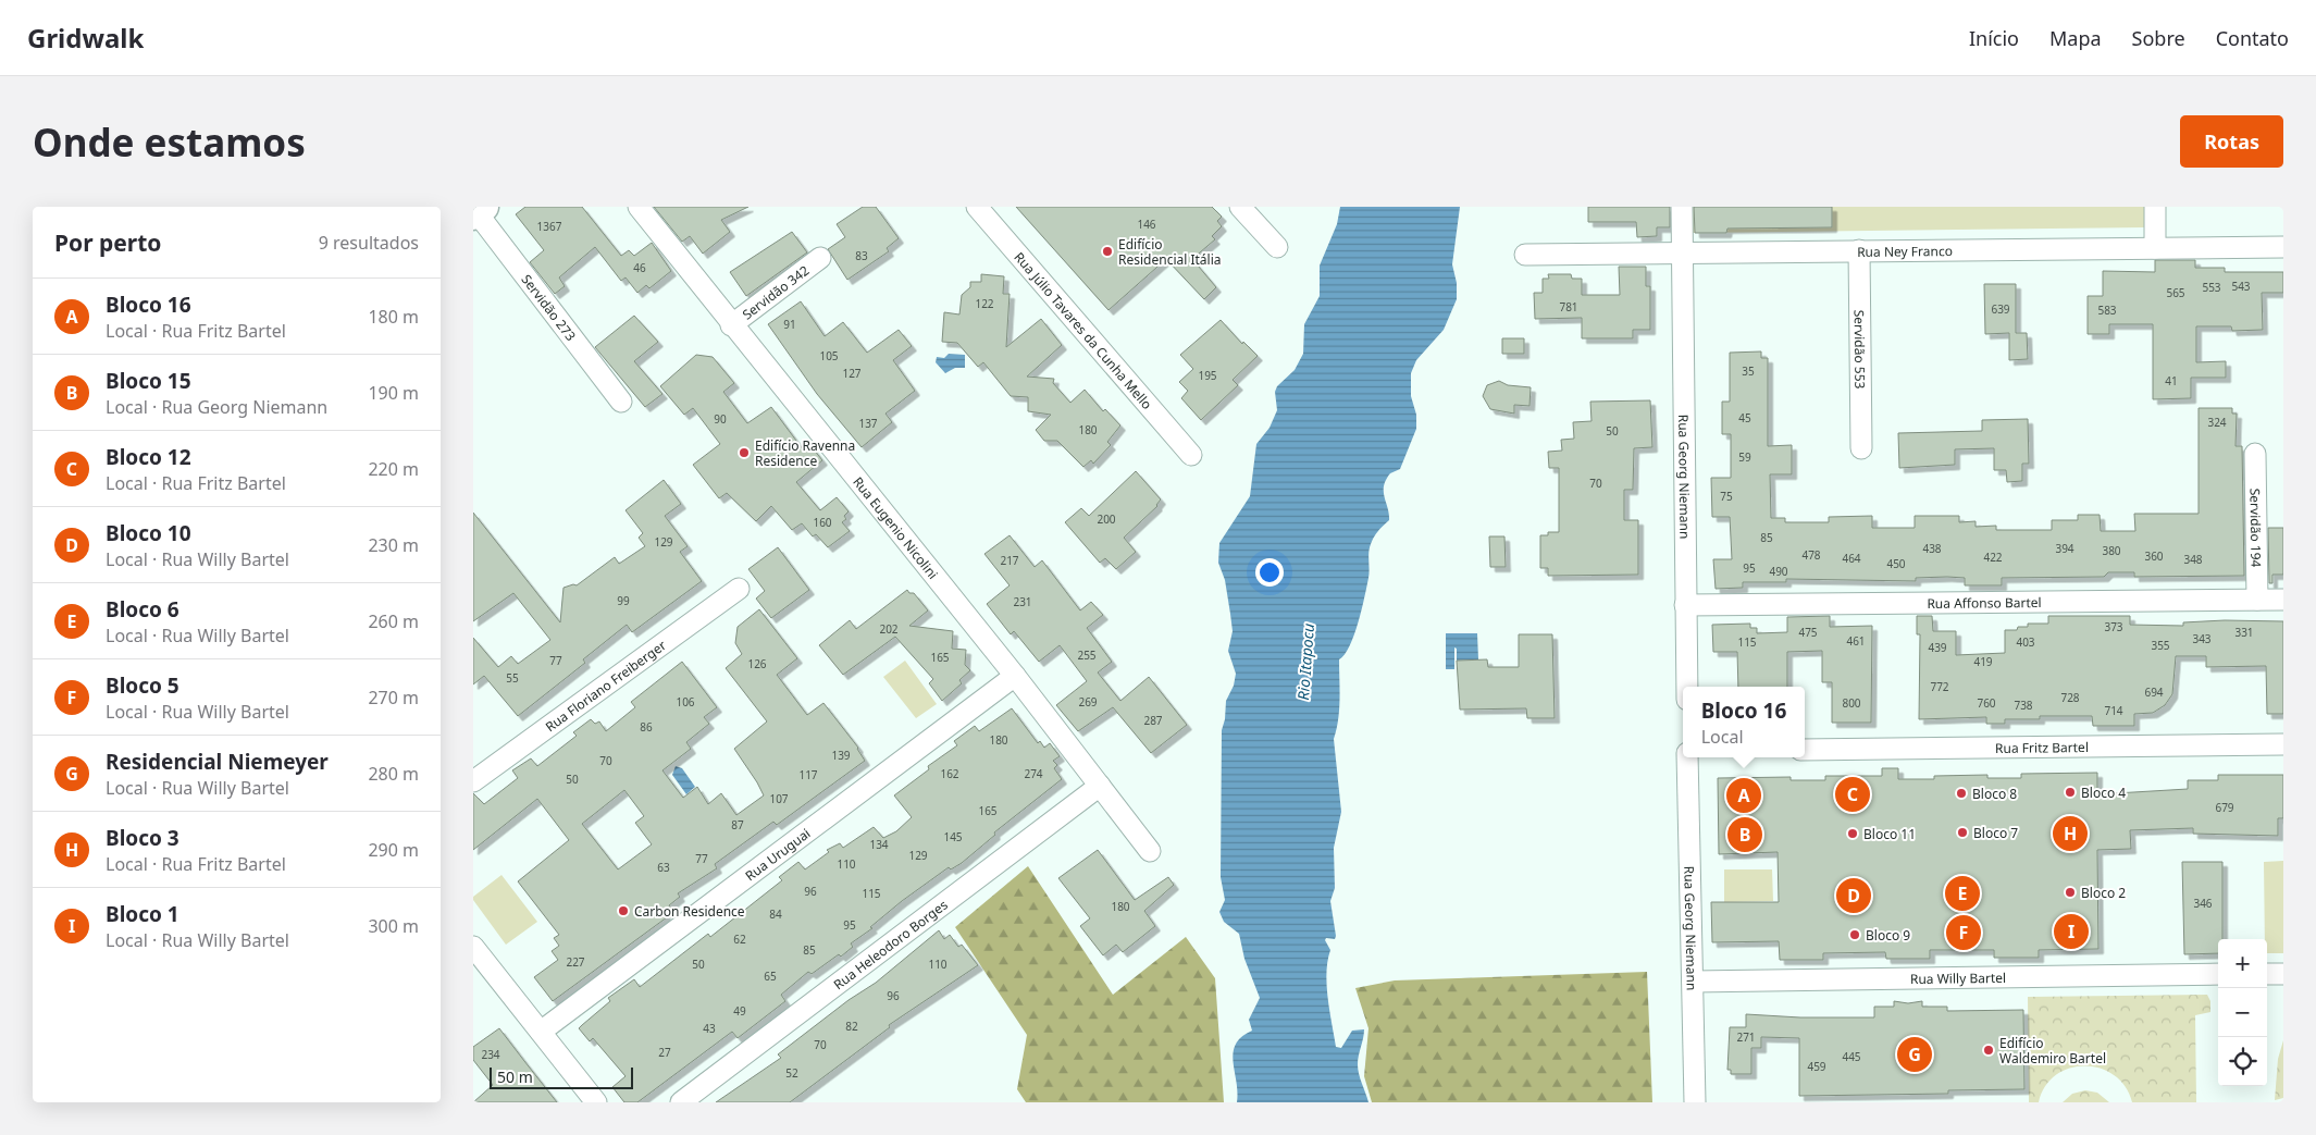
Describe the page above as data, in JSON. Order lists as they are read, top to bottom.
{
  "streets": {
    "street": [
      "Rua Ney Franco",
      "Servidão 342",
      "Servidão 273",
      "Rua Júlio Tavares da Cunha Mello",
      "Servidão 553",
      "Rua Georg Niemann",
      "Servidão 194",
      "Rua Eugenio Nicolini",
      "Rua Affonso Bartel",
      "Rua Floriano Freiberger",
      "Rua Fritz Bartel",
      "Rua Uruguai",
      "Rua Heleodoro Borges",
      "Rua Willy Bartel"
    ]
  },
  "crossings": [
    ["Rua Ney Franco", "Servidão 553"],
    ["Rua Ney Franco", "Rua Georg Niemann"],
    ["Servidão 342", "Rua Eugenio Nicolini"],
    ["Rua Georg Niemann", "Rua Affonso Bartel"],
    ["Rua Georg Niemann", "Rua Willy Bartel"],
    ["Servidão 194", "Rua Affonso Bartel"],
    ["Rua Eugenio Nicolini", "Rua Uruguai"],
    ["Rua Eugenio Nicolini", "Rua Heleodoro Borges"]
  ],
  "water": ["Rio Itapocu"],
  "places": [
    "Edifício Residencial Itália",
    "Edifício Ravenna Residence",
    "Bloco 4",
    "Bloco 8",
    "Bloco 7",
    "Bloco 11",
    "Bloco 2",
    "Carbon Residence",
    "Bloco 9",
    "Edifício Waldemiro Bartel"
  ],
  "house_numbers": [
    "146",
    "1367",
    "83",
    "46",
    "543",
    "553",
    "565",
    "122",
    "781",
    "639",
    "583",
    "91",
    "105",
    "35",
    "127",
    "195",
    "41",
    "45",
    "90",
    "324",
    "137",
    "180",
    "50",
    "59",
    "70",
    "75",
    "200",
    "160",
    "85",
    "129",
    "438",
    "394",
    "380",
    "478",
    "360",
    "422",
    "464",
    "348",
    "217",
    "450",
    "95",
    "490",
    "99",
    "231",
    "373",
    "202",
    "475",
    "331",
    "343",
    "461",
    "115",
    "403",
    "355",
    "439",
    "255",
    "165",
    "77",
    "419",
    "126",
    "55",
    "772",
    "694",
    "728",
    "106",
    "269",
    "800",
    "760",
    "738",
    "714",
    "287",
    "86",
    "180",
    "139",
    "70",
    "162",
    "274",
    "117",
    "50",
    "107",
    "679",
    "165",
    "87",
    "145",
    "134",
    "129",
    "77",
    "110",
    "63",
    "96",
    "115",
    "346",
    "180",
    "84",
    "95",
    "62",
    "85",
    "227",
    "50",
    "110",
    "65",
    "96",
    "49",
    "82",
    "43",
    "271",
    "70",
    "27",
    "234",
    "445",
    "459",
    "52"
  ],
  "scale_bar": "50 m",
  "page": {
    "header": "Gridwalk",
    "nav": [
      "Início",
      "Mapa",
      "Sobre",
      "Contato"
    ],
    "buttons": "Rotas",
    "title": "Onde estamos",
    "heading": ["Por perto", "9 resultados"],
    "list": [
      {
        "mark": "A",
        "name": "Bloco 16",
        "note": "Local · Rua Fritz Bartel",
        "value": "180 m"
      },
      {
        "mark": "B",
        "name": "Bloco 15",
        "note": "Local · Rua Georg Niemann",
        "value": "190 m"
      },
      {
        "mark": "C",
        "name": "Bloco 12",
        "note": "Local · Rua Fritz Bartel",
        "value": "220 m"
      },
      {
        "mark": "D",
        "name": "Bloco 10",
        "note": "Local · Rua Willy Bartel",
        "value": "230 m"
      },
      {
        "mark": "E",
        "name": "Bloco 6",
        "note": "Local · Rua Willy Bartel",
        "value": "260 m"
      },
      {
        "mark": "F",
        "name": "Bloco 5",
        "note": "Local · Rua Willy Bartel",
        "value": "270 m"
      },
      {
        "mark": "G",
        "name": "Residencial Niemeyer",
        "note": "Local · Rua Willy Bartel",
        "value": "280 m"
      },
      {
        "mark": "H",
        "name": "Bloco 3",
        "note": "Local · Rua Fritz Bartel",
        "value": "290 m"
      },
      {
        "mark": "I",
        "name": "Bloco 1",
        "note": "Local · Rua Willy Bartel",
        "value": "300 m"
      }
    ],
    "popup": ["Bloco 16", "Local"],
    "pins": [
      "C",
      "A",
      "H",
      "B",
      "E",
      "D",
      "I",
      "F",
      "G"
    ],
    "map_buttons": ["+", "−"],
    "scale": "50 m"
  }
}
